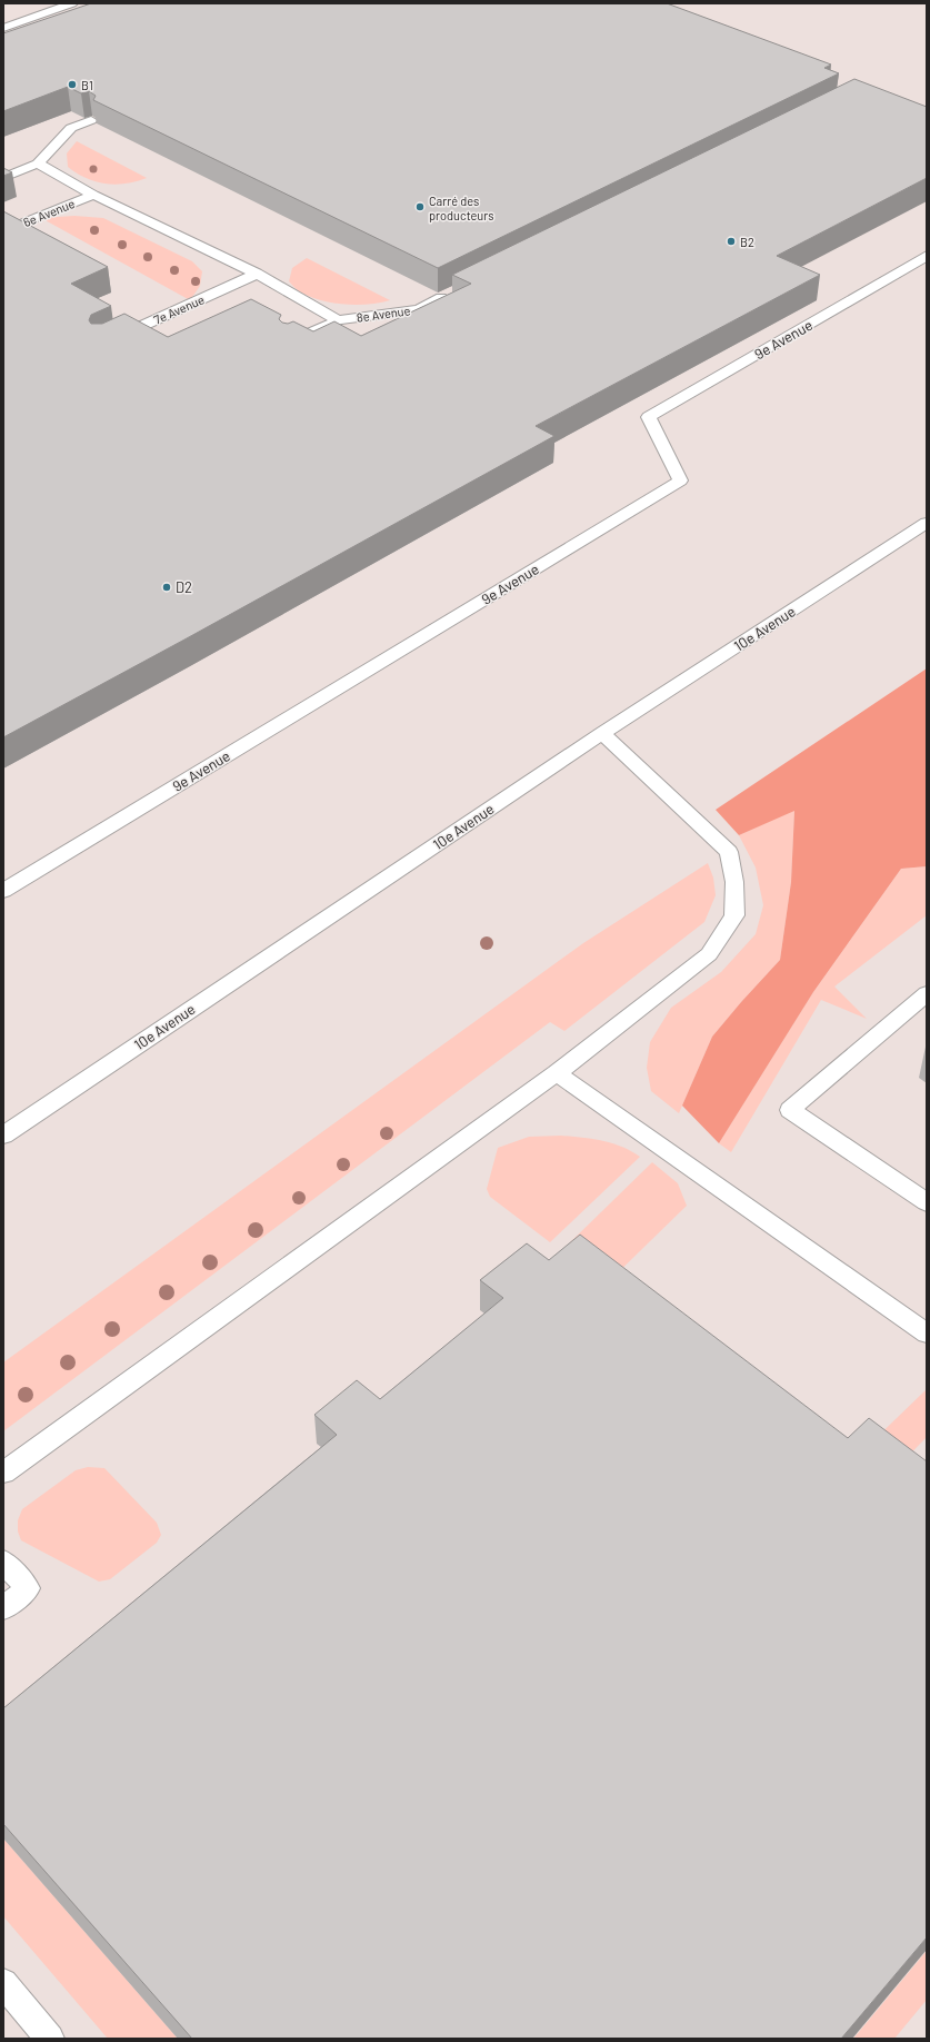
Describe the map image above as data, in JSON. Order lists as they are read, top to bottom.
{
  "streets": {
    "lane": [
      "6e Avenue",
      "7e Avenue",
      "8e Avenue",
      "9e Avenue",
      "10e Avenue"
    ]
  },
  "places": [
    "B1",
    "Carré des producteurs",
    "B2",
    "D2"
  ]
}
